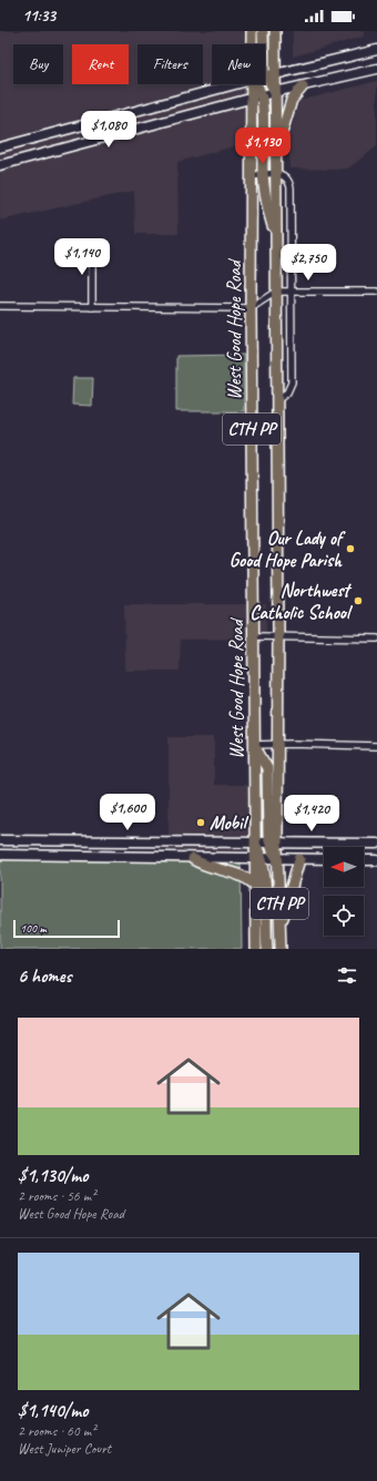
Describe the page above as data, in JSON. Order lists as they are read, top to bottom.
{
  "streets": {
    "main road": ["West Good Hope Road", "CTH PP"]
  },
  "places": ["Our Lady of Good Hope Parish", "Northwest Catholic School", "Mobil"],
  "scale_bar": "100 m",
  "north": "left",
  "page": {
    "status": "11:33",
    "chip": [
      "Buy",
      "Rent",
      "Filters",
      "New"
    ],
    "price": [
      "$1,080",
      "$1,130",
      "$1,140",
      "$2,750",
      "$1,600",
      "$1,420"
    ],
    "scale": "100 m",
    "heading": "6 homes",
    "list": [
      {
        "name": "$1,130/mo",
        "note": "2 rooms · 56 m² · West Good Hope Road"
      },
      {
        "name": "$1,140/mo",
        "note": "2 rooms · 60 m² · West Juniper Court"
      }
    ]
  }
}
